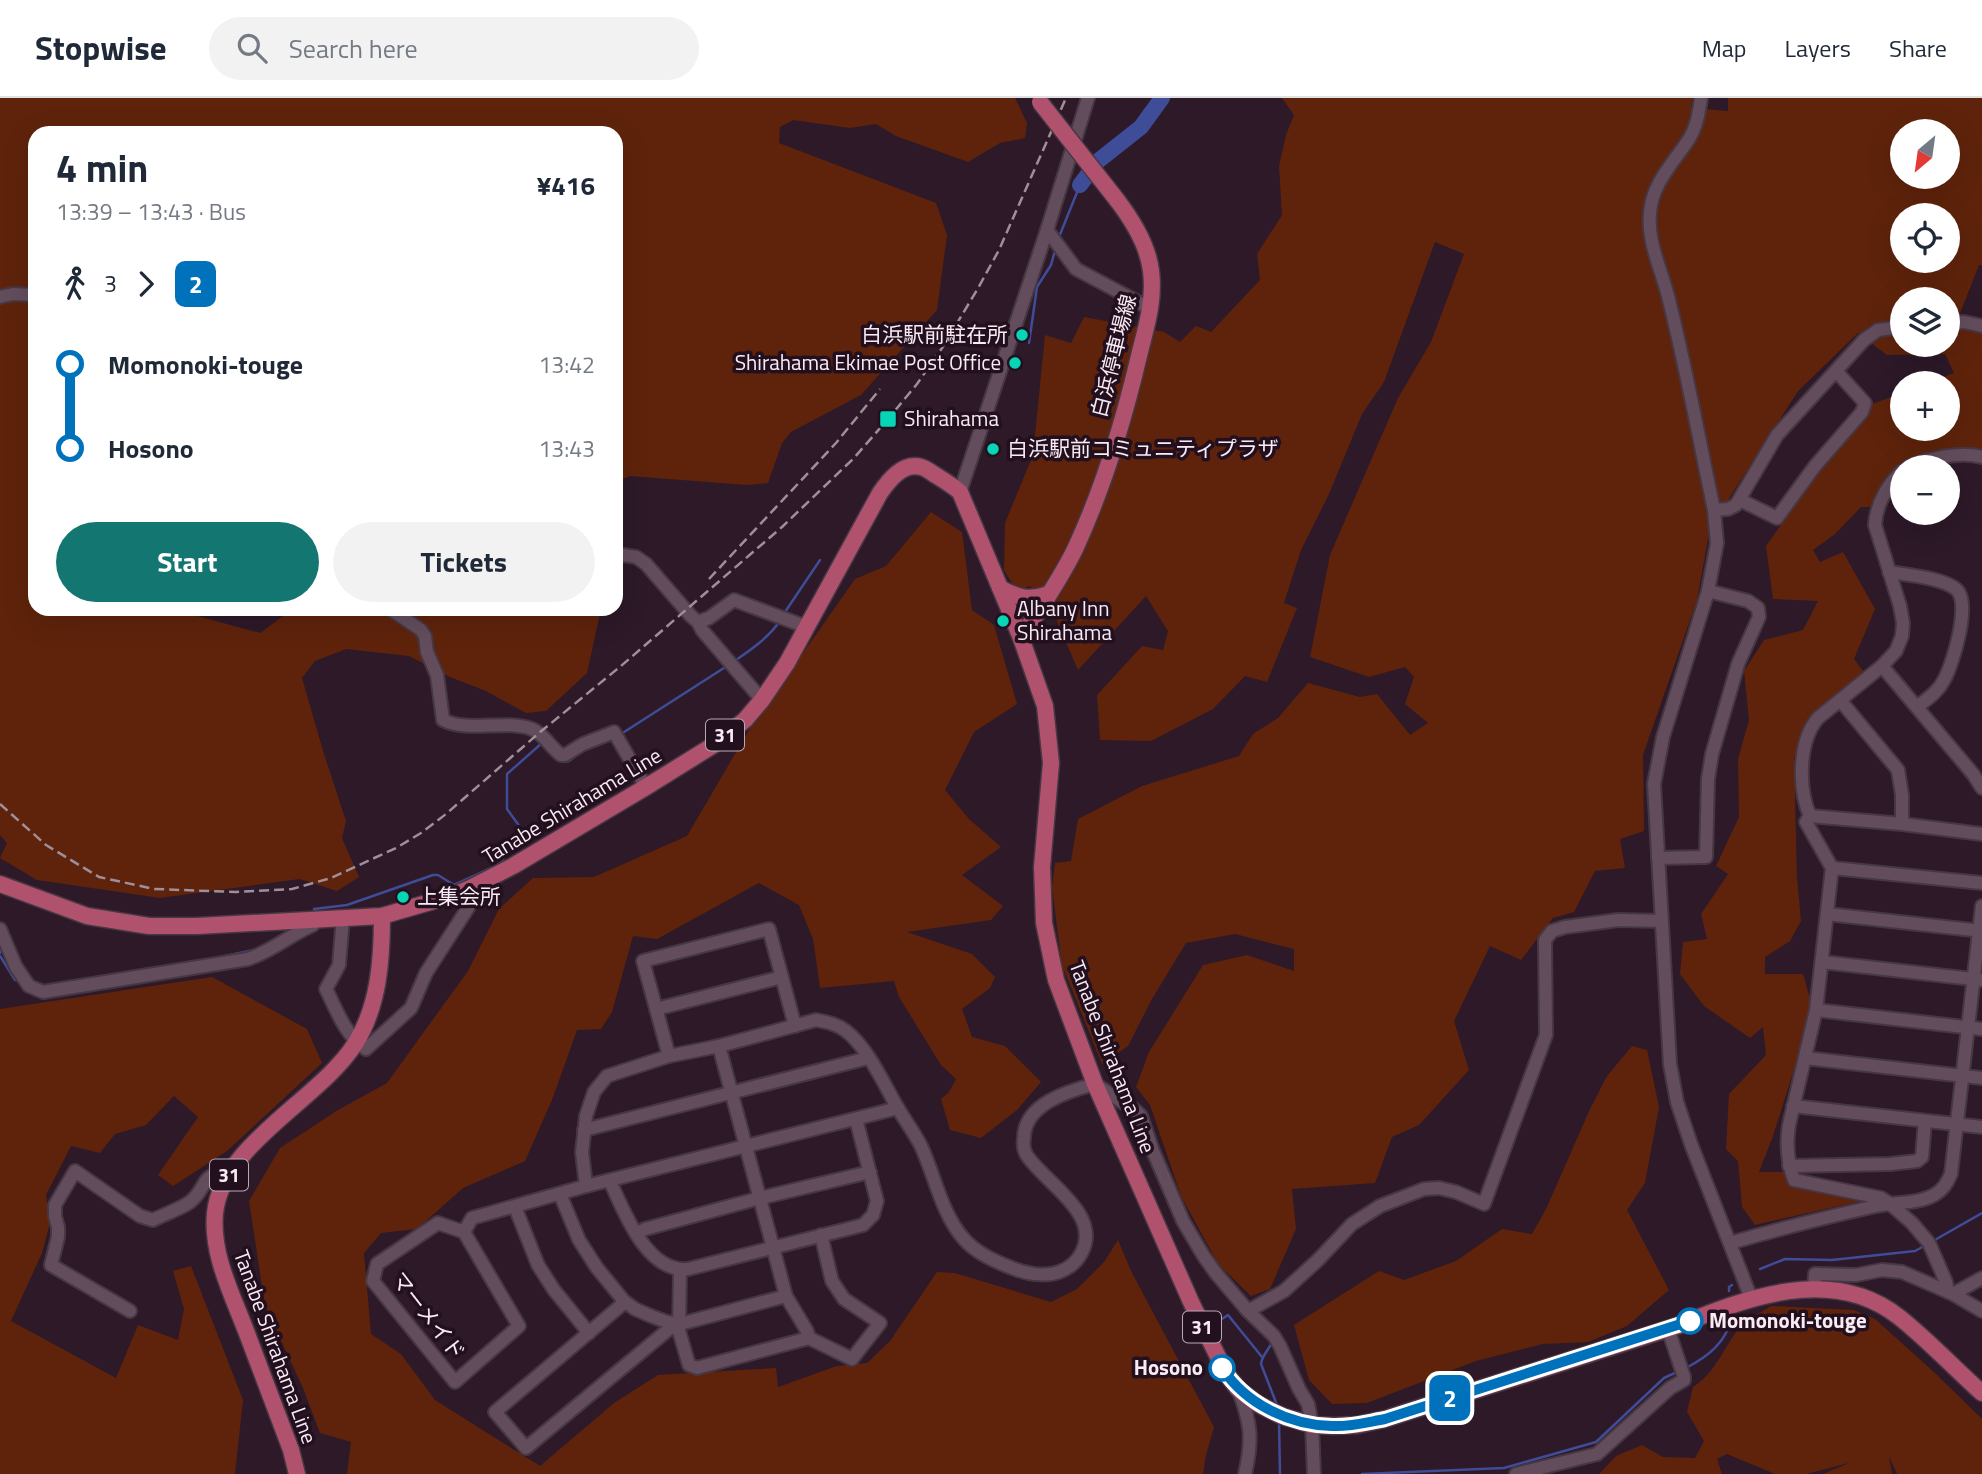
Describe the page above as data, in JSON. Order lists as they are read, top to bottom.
{
  "streets": {
    "main road": ["白浜停車場線", "31", "Tanabe Shirahama Line"],
    "street": ["マーメイド"]
  },
  "crossings": [
    ["白浜停車場線", "Tanabe Shirahama Line"]
  ],
  "places": {
    "other": [
      "白浜駅前駐在所",
      "Shirahama Ekimae Post Office",
      "白浜駅前コミュニティプラザ",
      "Albany Inn Shirahama",
      "上集会所",
      "Momonoki-touge",
      "Hosono"
    ],
    "transit": ["Shirahama"]
  },
  "lines": ["bus line 2"],
  "north": "bottom left",
  "page": {
    "header": "Stopwise",
    "search": "Search here",
    "nav": ["Map", "Layers", "Share"],
    "on_map": "2",
    "map_buttons": ["+", "−"],
    "heading": ["4 min", "13:39 – 13:43 · Bus", "¥416"],
    "legs": ["3", "2"],
    "list": [
      {
        "name": "Momonoki-touge",
        "value": "13:42"
      },
      {
        "name": "Hosono",
        "value": "13:43"
      }
    ],
    "buttons": ["Start", "Tickets"]
  }
}
